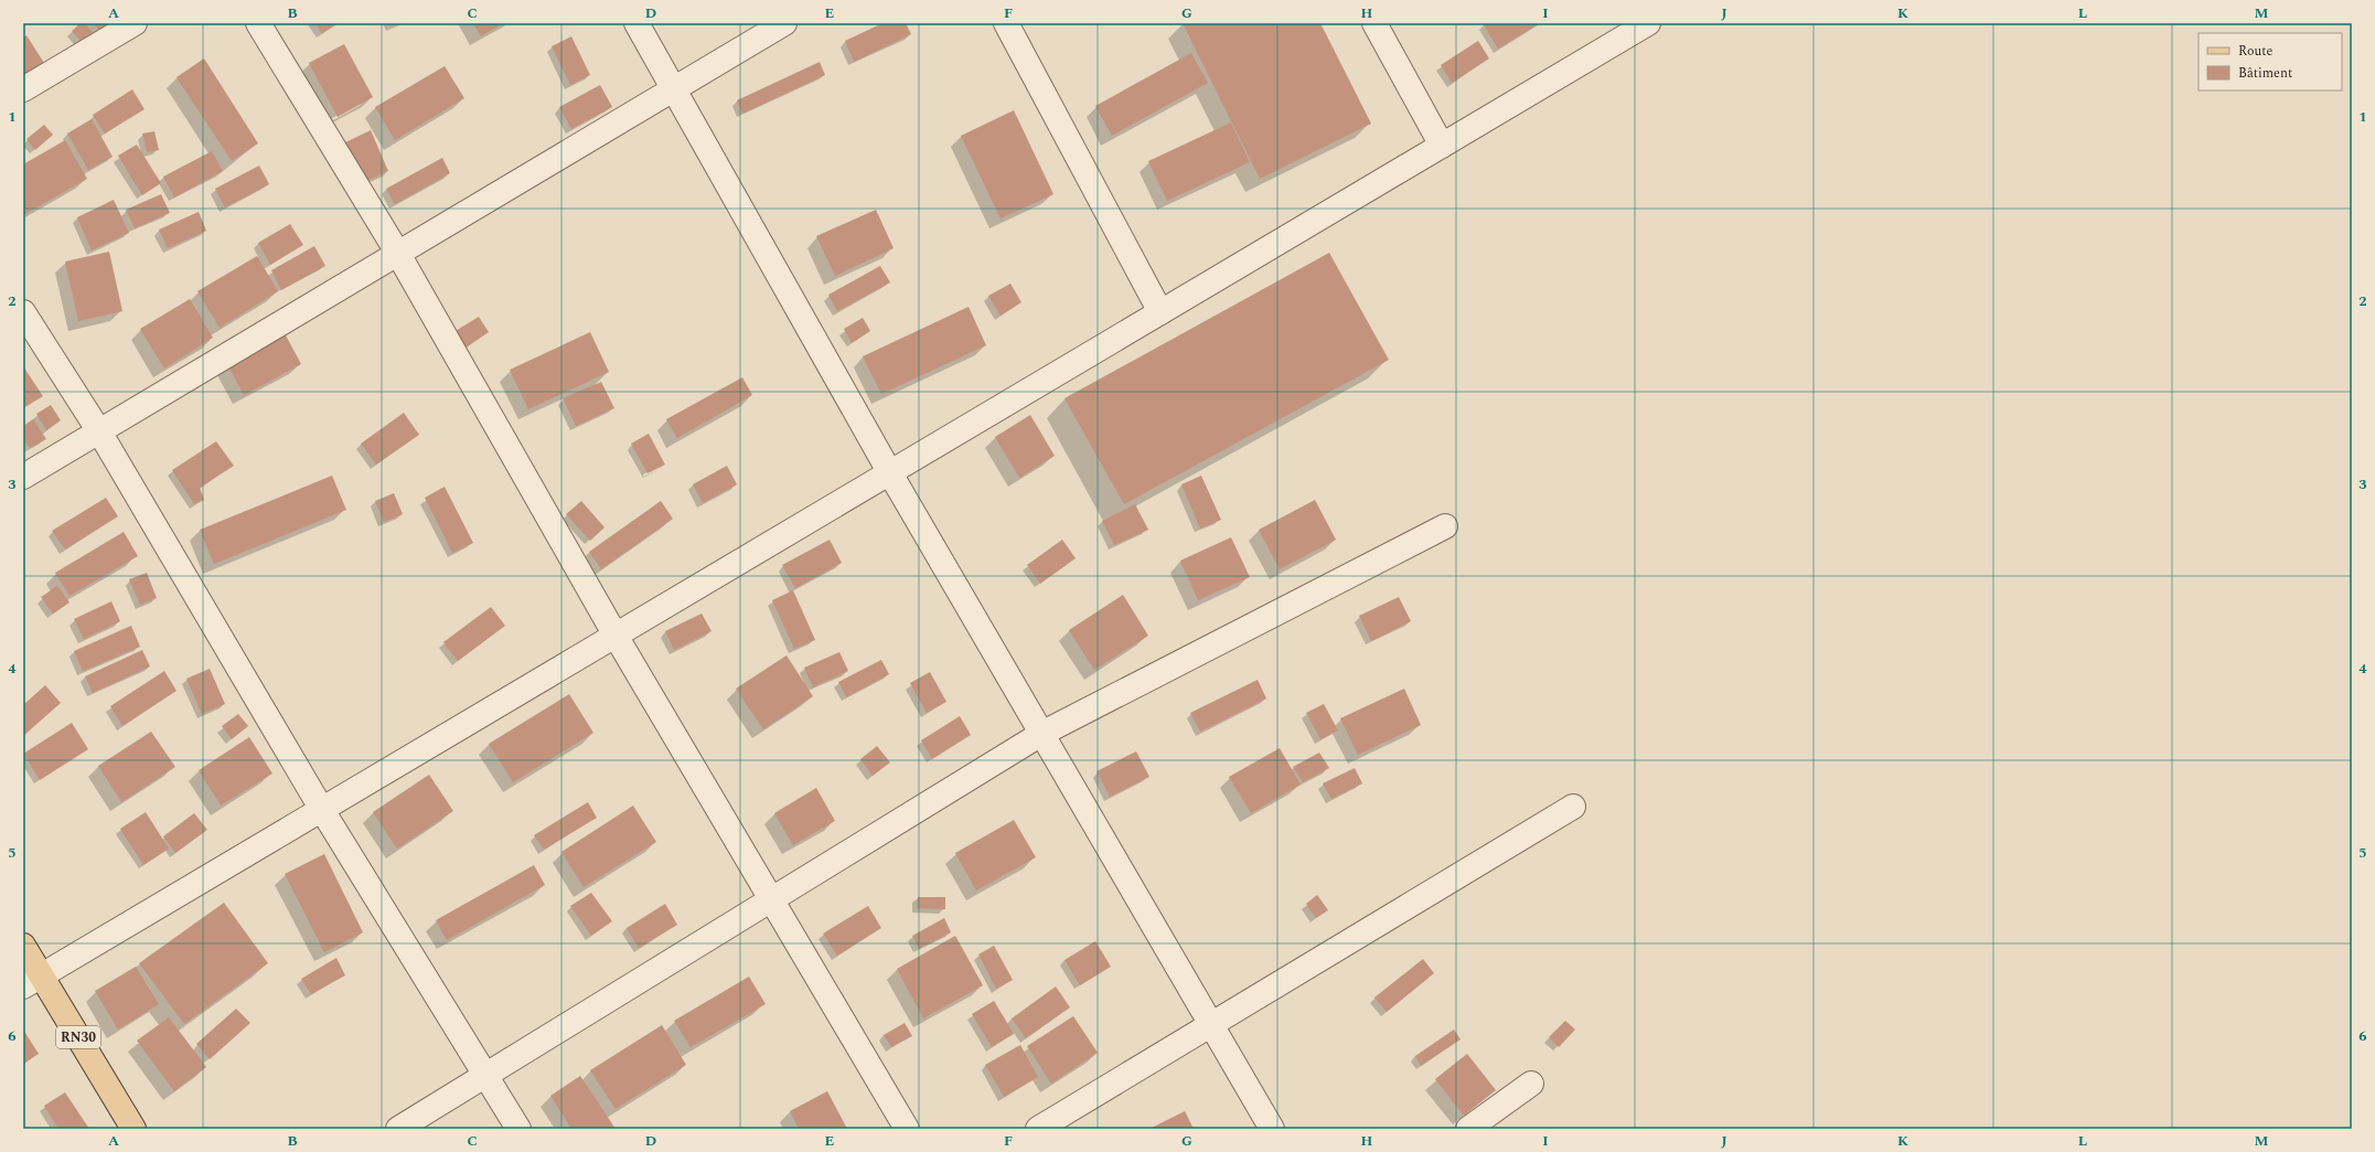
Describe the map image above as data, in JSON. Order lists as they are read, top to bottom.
{
  "streets": {
    "main road": ["RN30"]
  },
  "legend": ["Route", "Bâtiment"],
  "grid": {
    "columns": [
      "A",
      "B",
      "C",
      "D",
      "E",
      "F",
      "G",
      "H",
      "I",
      "J",
      "K",
      "L",
      "M"
    ],
    "rows": [
      "1",
      "2",
      "3",
      "4",
      "5",
      "6"
    ]
  }
}
